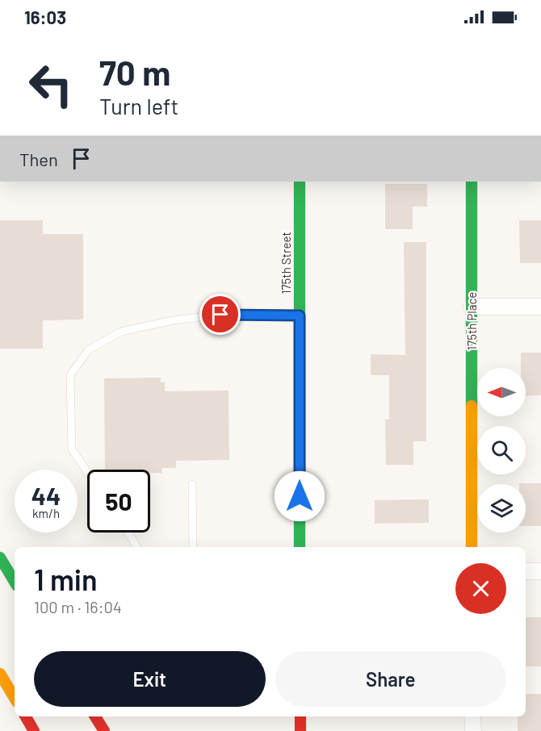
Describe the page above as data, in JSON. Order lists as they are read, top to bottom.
{
  "streets": {
    "main road": ["175th Street", "175th Place"]
  },
  "north": "left",
  "page": {
    "status": "16:03",
    "turn": ["70 m", "Turn left"],
    "then": "Then",
    "speed": "44 km/h",
    "limit": "50",
    "heading": ["1 min", "100 m · 16:04"],
    "buttons": ["Exit", "Share"]
  }
}
